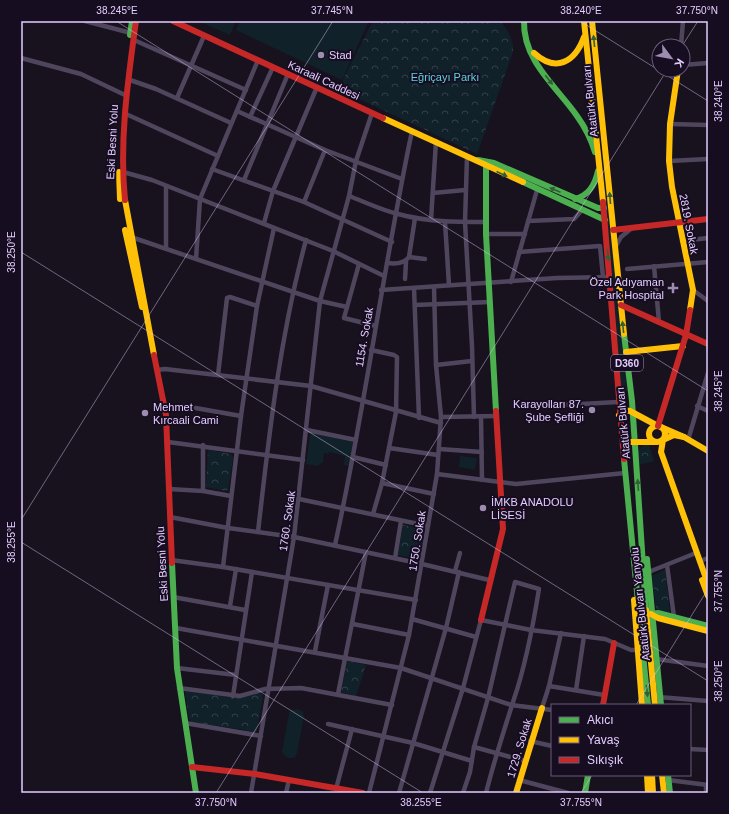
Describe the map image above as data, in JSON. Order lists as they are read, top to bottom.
{
  "streets": {
    "main road": [
      "Karaali Caddesi",
      "Atatürk Bulvarı",
      "Eski Besni Yolu",
      "2819. Sokak",
      "D360",
      "Atatürk Bulvarı Yanyolu",
      "1729. Sokak"
    ],
    "street": ["1154. Sokak", "1760. Sokak", "1750. Sokak"]
  },
  "crossings": [
    ["Karaali Caddesi", "Atatürk Bulvarı"],
    ["Karaali Caddesi", "1154. Sokak"],
    ["Karaali Caddesi", "1760. Sokak"],
    ["Atatürk Bulvarı", "Atatürk Bulvarı Yanyolu"]
  ],
  "parks": ["Eğriçayı Parkı"],
  "places": {
    "other": [
      "Stad",
      "Karayolları 87. Şube Şefliği",
      "Mehmet Kırcaali Cami",
      "İMKB ANADOLU LİSESİ"
    ],
    "health": ["Özel Adıyaman Park Hospital"]
  },
  "legend": ["Akıcı", "Yavaş", "Sıkışık"],
  "north": "bottom right",
  "coordinates": [
    "38.245°E",
    "37.745°N",
    "38.240°E",
    "37.750°N",
    "38.250°E",
    "38.255°E",
    "37.755°N"
  ]
}
